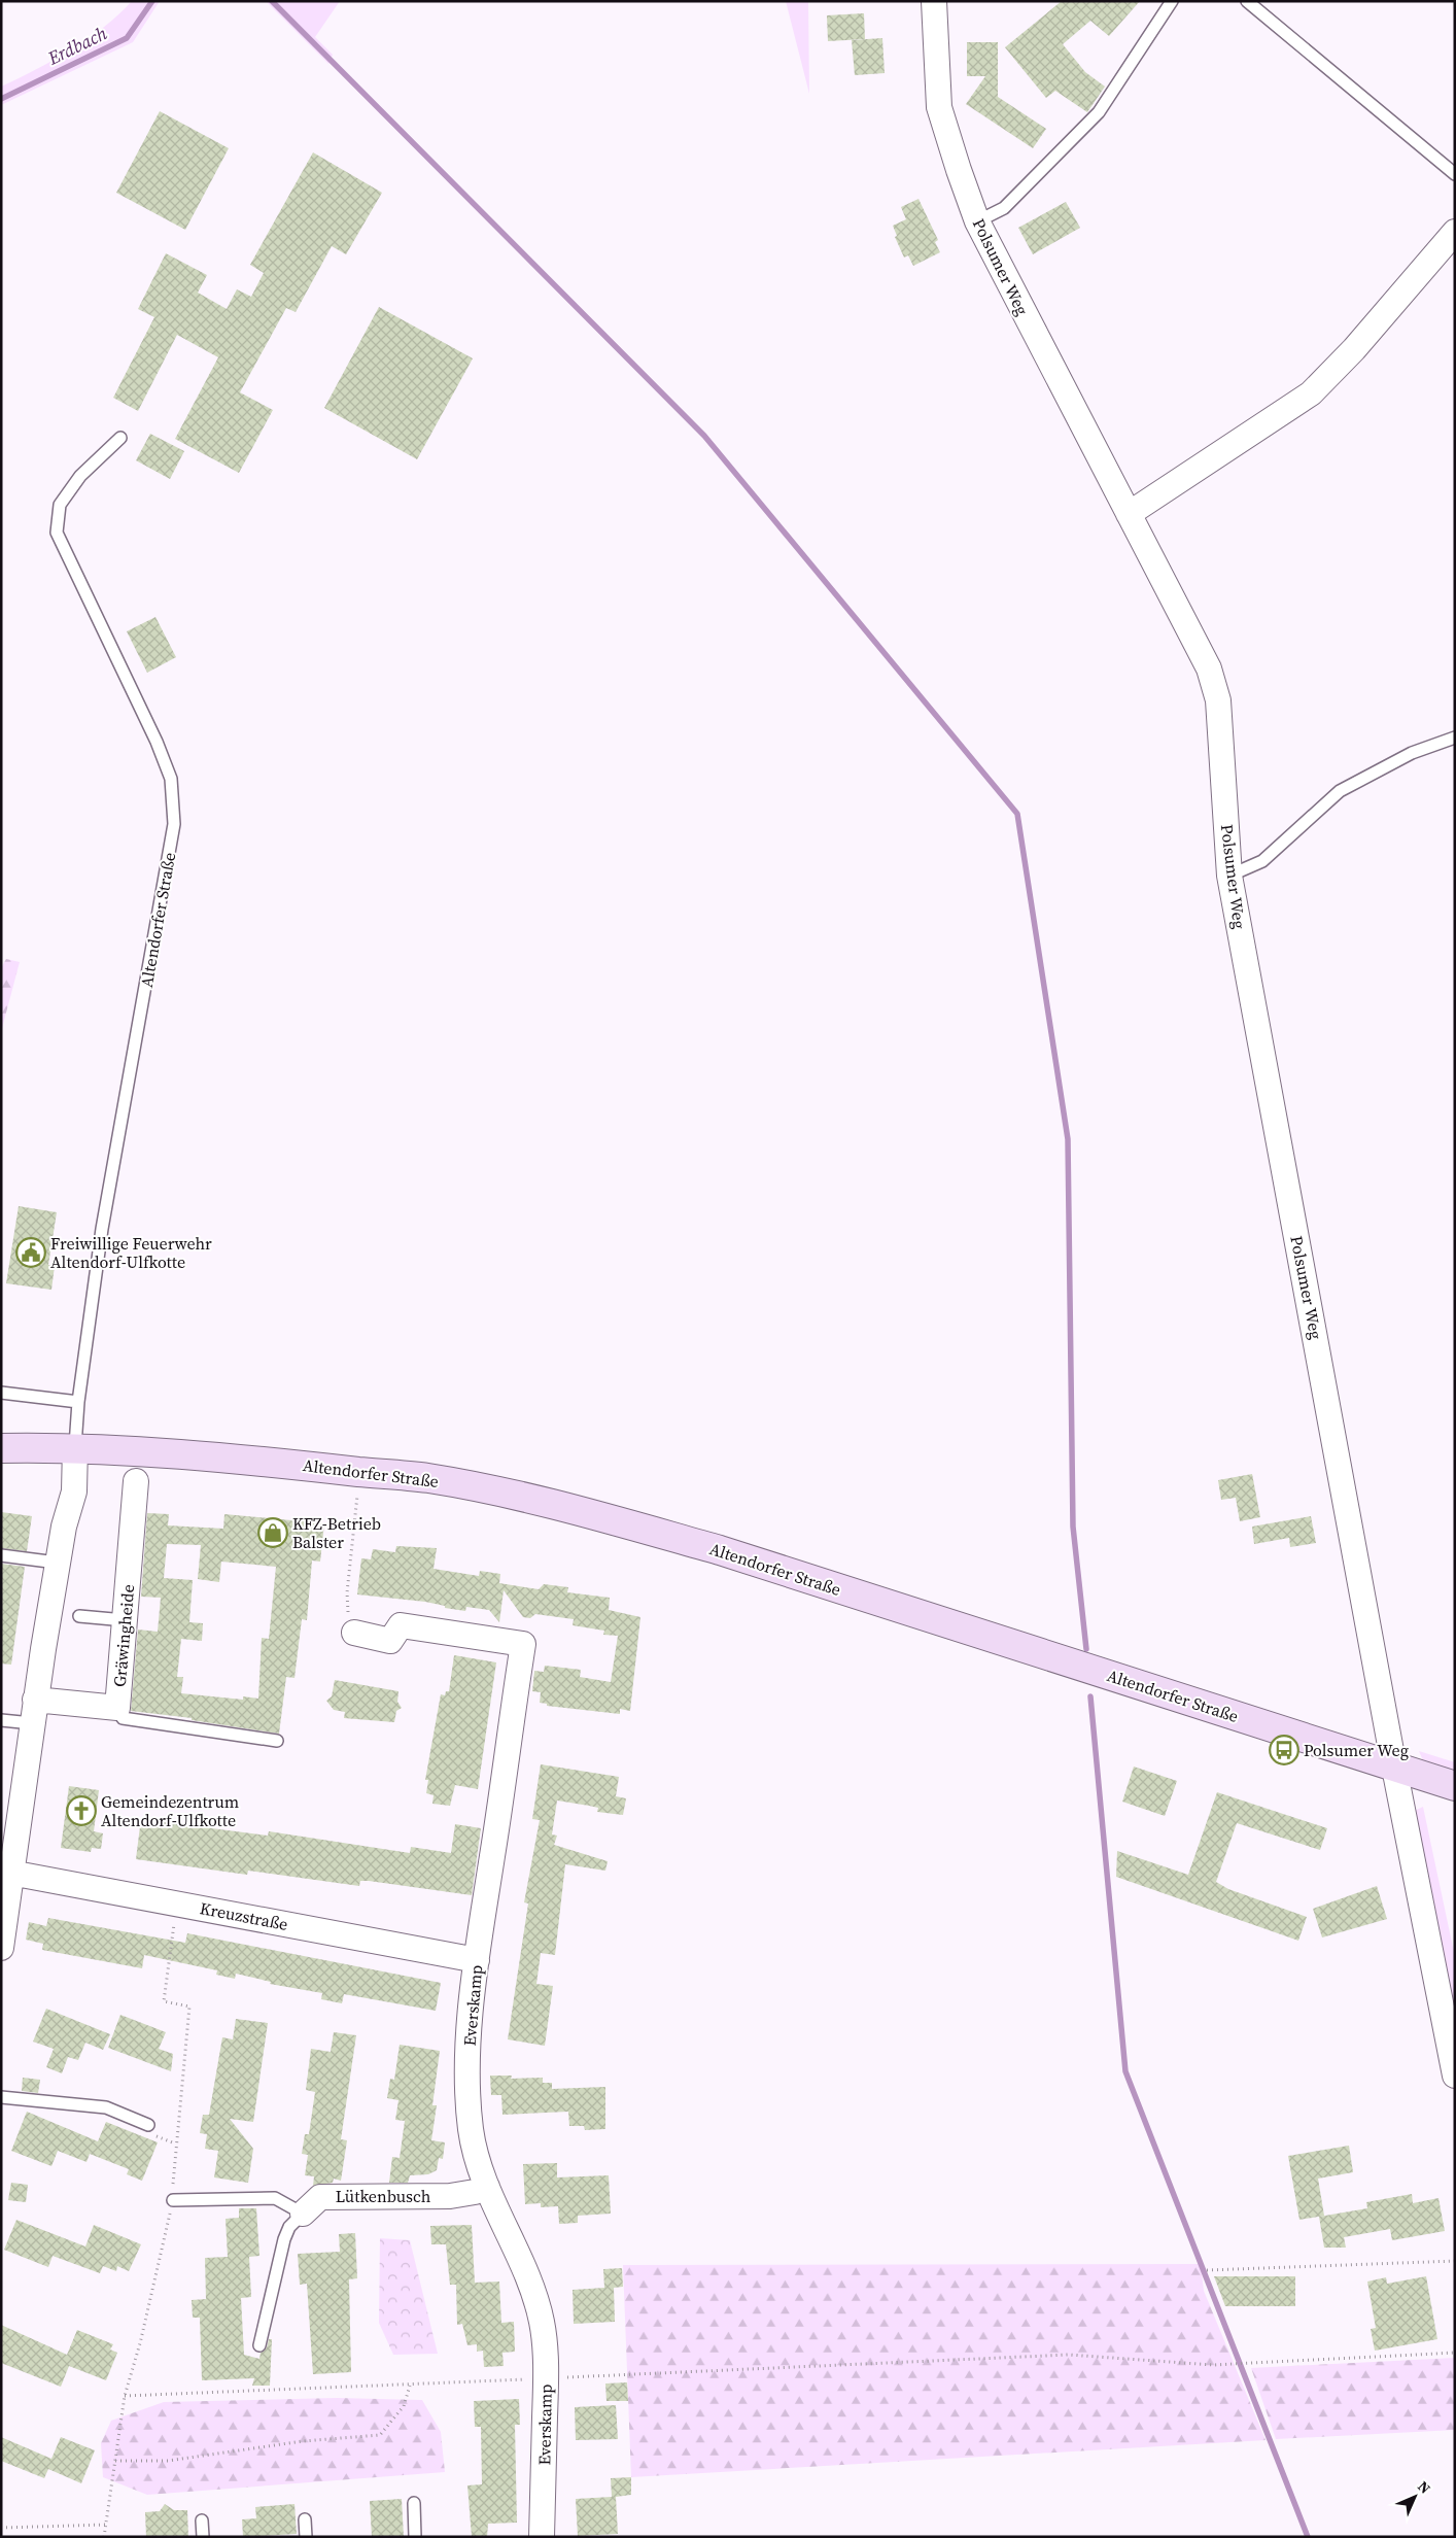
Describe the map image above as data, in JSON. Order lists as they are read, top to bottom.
{
  "streets": {
    "street": [
      "Polsumer Weg",
      "Altendorfer Straße",
      "Gräwingheide",
      "Kreuzstraße",
      "Everskamp",
      "Lütkenbusch"
    ]
  },
  "crossings": [
    ["Polsumer Weg", "Altendorfer Straße"],
    ["Kreuzstraße", "Everskamp"],
    ["Everskamp", "Lütkenbusch"]
  ],
  "water": ["Erdbach"],
  "places": {
    "public building": ["Freiwillige Feuerwehr Altendorf-Ulfkotte"],
    "shop": ["KFZ-Betrieb Balster"],
    "bus stop": ["Polsumer Weg"],
    "church": ["Gemeindezentrum Altendorf-Ulfkotte"]
  },
  "north": "top right"
}
